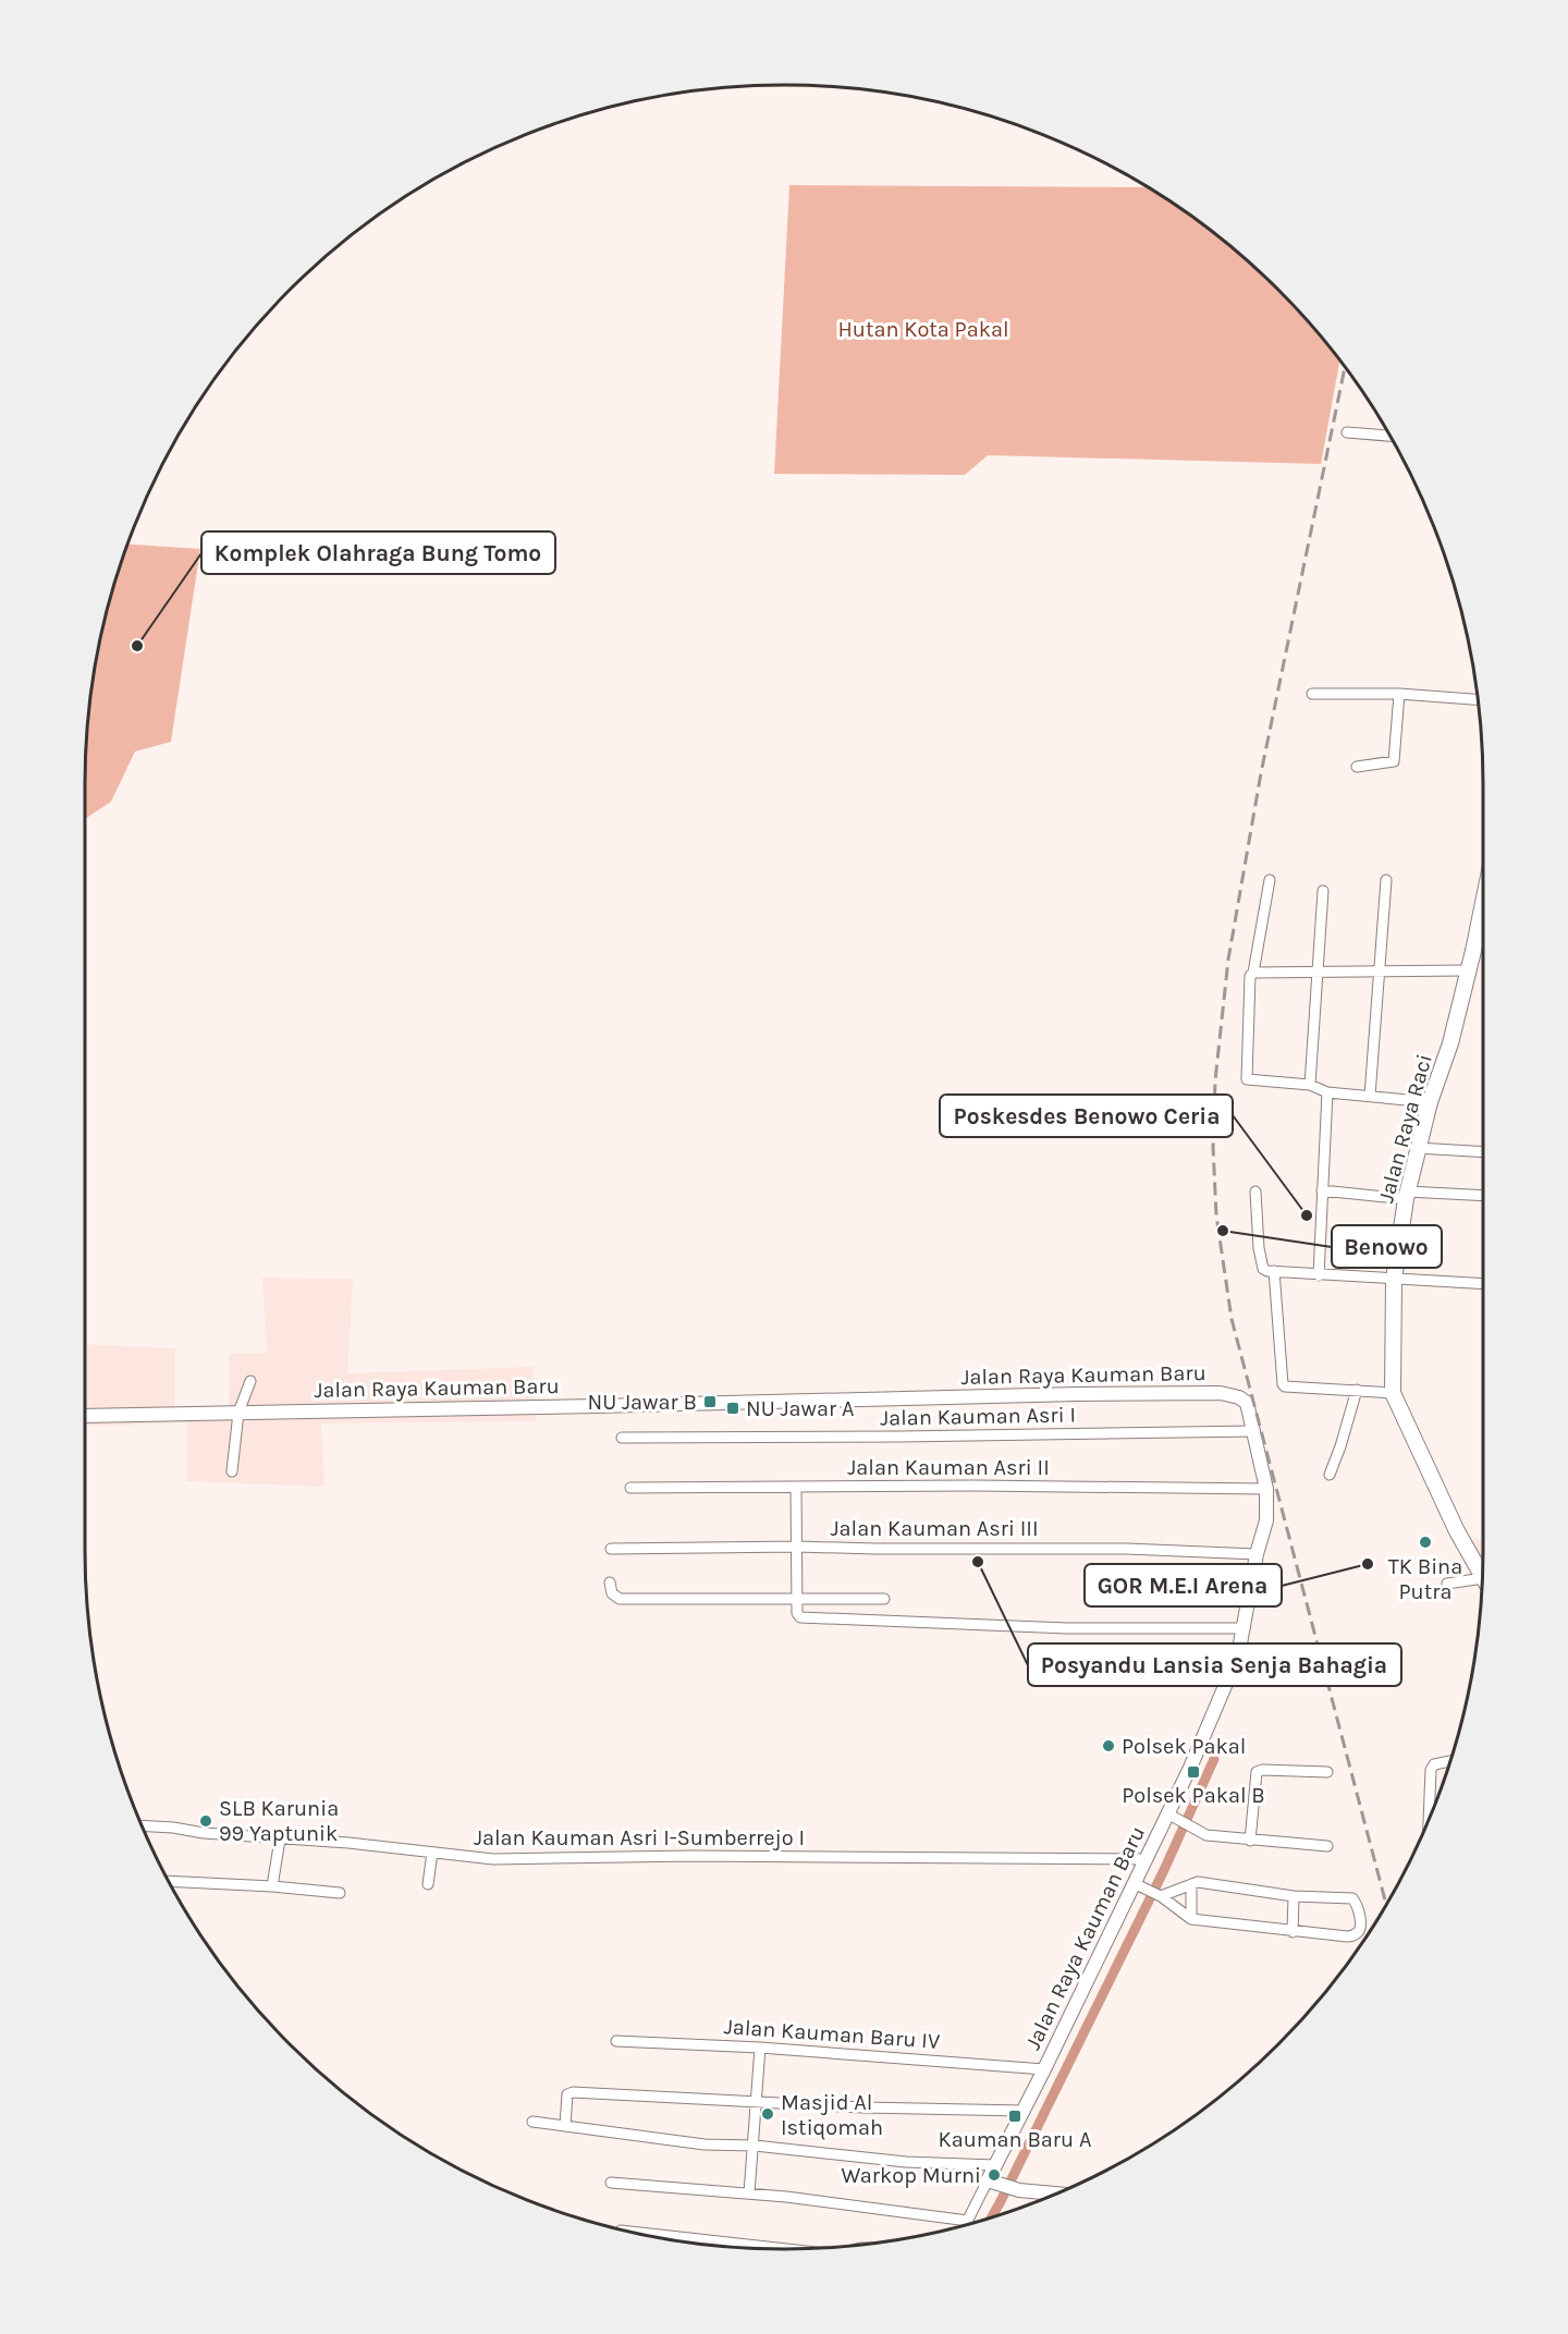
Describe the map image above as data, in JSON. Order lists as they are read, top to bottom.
{
  "streets": {
    "main road": ["Jalan Raya Raci"],
    "street": [
      "Jalan Raya Kauman Baru",
      "Jalan Kauman Asri I",
      "Jalan Kauman Asri II",
      "Jalan Kauman Asri III",
      "Jalan Kauman Asri I-Sumberrejo I",
      "Jalan Kauman Baru IV"
    ]
  },
  "crossings": [
    ["Jalan Raya Kauman Baru", "Jalan Kauman Asri I"],
    ["Jalan Raya Kauman Baru", "Jalan Kauman Asri II"],
    ["Jalan Raya Kauman Baru", "Jalan Kauman Asri III"],
    ["Jalan Raya Kauman Baru", "Jalan Kauman Asri I-Sumberrejo I"],
    ["Jalan Raya Kauman Baru", "Jalan Kauman Baru IV"]
  ],
  "parks": ["Hutan Kota Pakal"],
  "places": {
    "other": [
      "Komplek Olahraga Bung Tomo",
      "Poskesdes Benowo Ceria",
      "Benowo",
      "TK Bina Putra",
      "Posyandu Lansia Senja Bahagia",
      "GOR M.E.I Arena",
      "Polsek Pakal",
      "SLB Karunia 99 Yaptunik",
      "Masjid Al Istiqomah",
      "Warkop Murni"
    ],
    "transit": [
      "NU Jawar B",
      "NU Jawar A",
      "Polsek Pakal B",
      "Kauman Baru A"
    ]
  }
}
